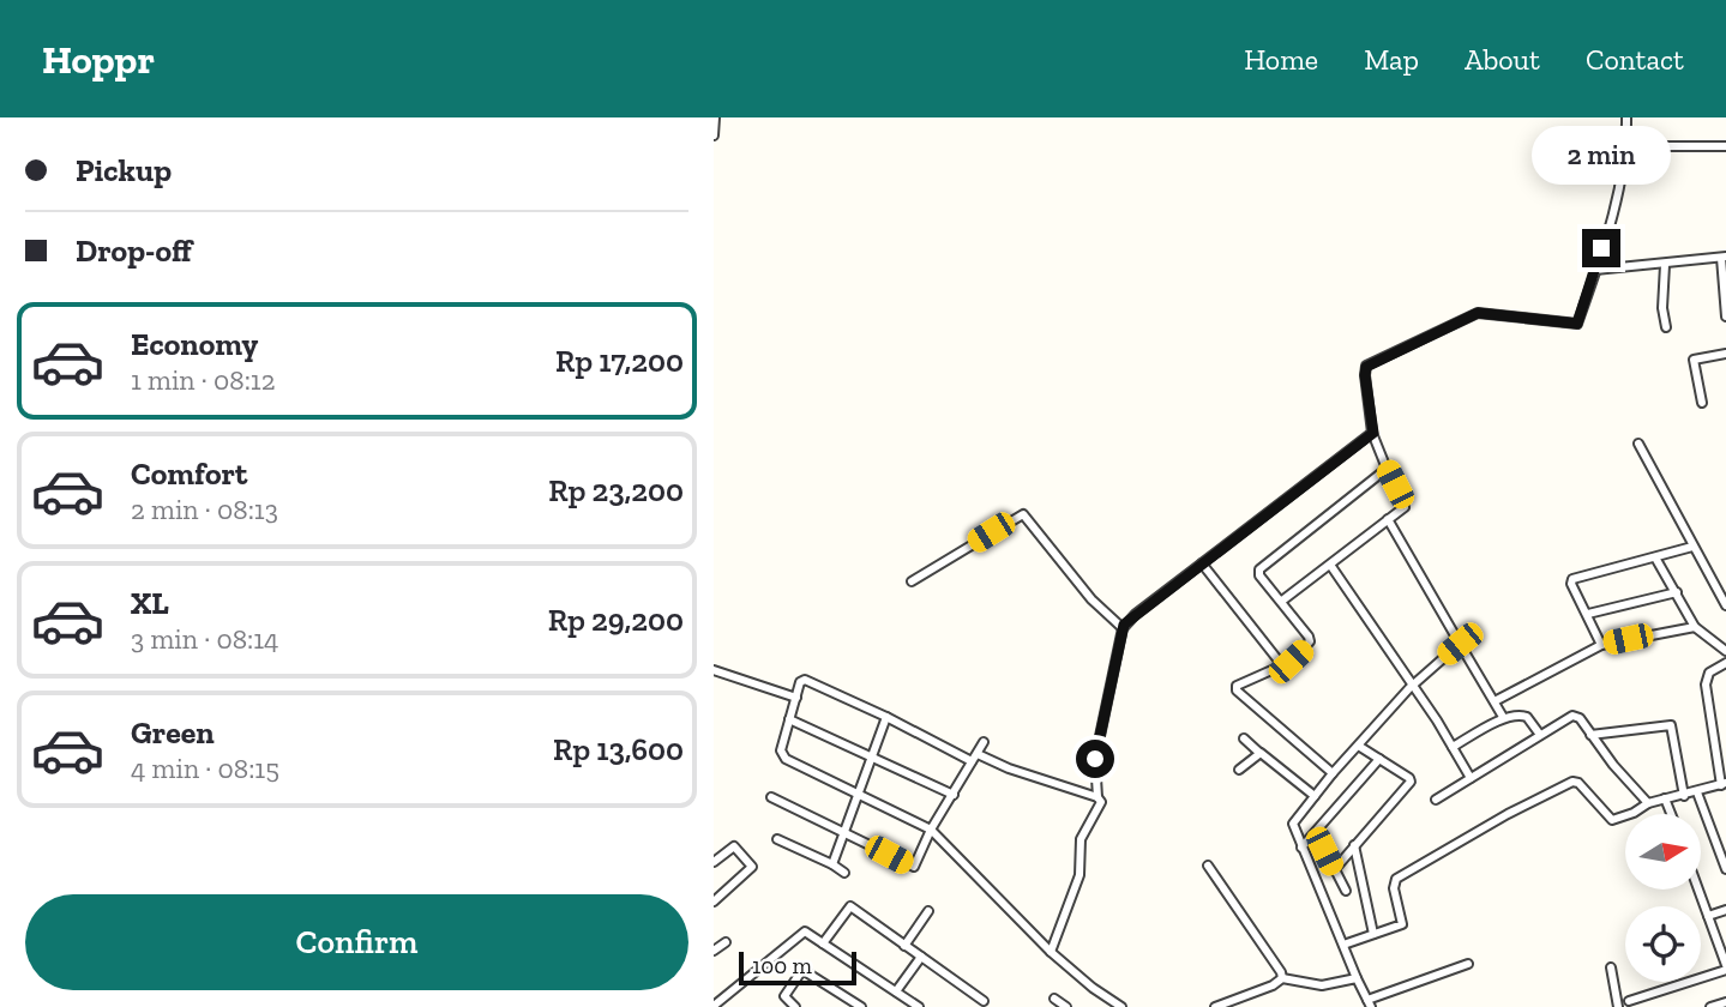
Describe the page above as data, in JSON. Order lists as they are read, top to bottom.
{
  "scale_bar": "100 m",
  "north": "right",
  "page": {
    "header": "Hoppr",
    "nav": [
      "Home",
      "Map",
      "About",
      "Contact"
    ],
    "banner": ["Pickup", "Drop-off"],
    "bubble": "2 min",
    "list": [
      {
        "name": "Economy",
        "note": "1 min · 08:12",
        "value": "Rp 17,200"
      },
      {
        "name": "Comfort",
        "note": "2 min · 08:13",
        "value": "Rp 23,200"
      },
      {
        "name": "XL",
        "note": "3 min · 08:14",
        "value": "Rp 29,200"
      },
      {
        "name": "Green",
        "note": "4 min · 08:15",
        "value": "Rp 13,600"
      }
    ],
    "buttons": "Confirm",
    "scale": "100 m"
  }
}
